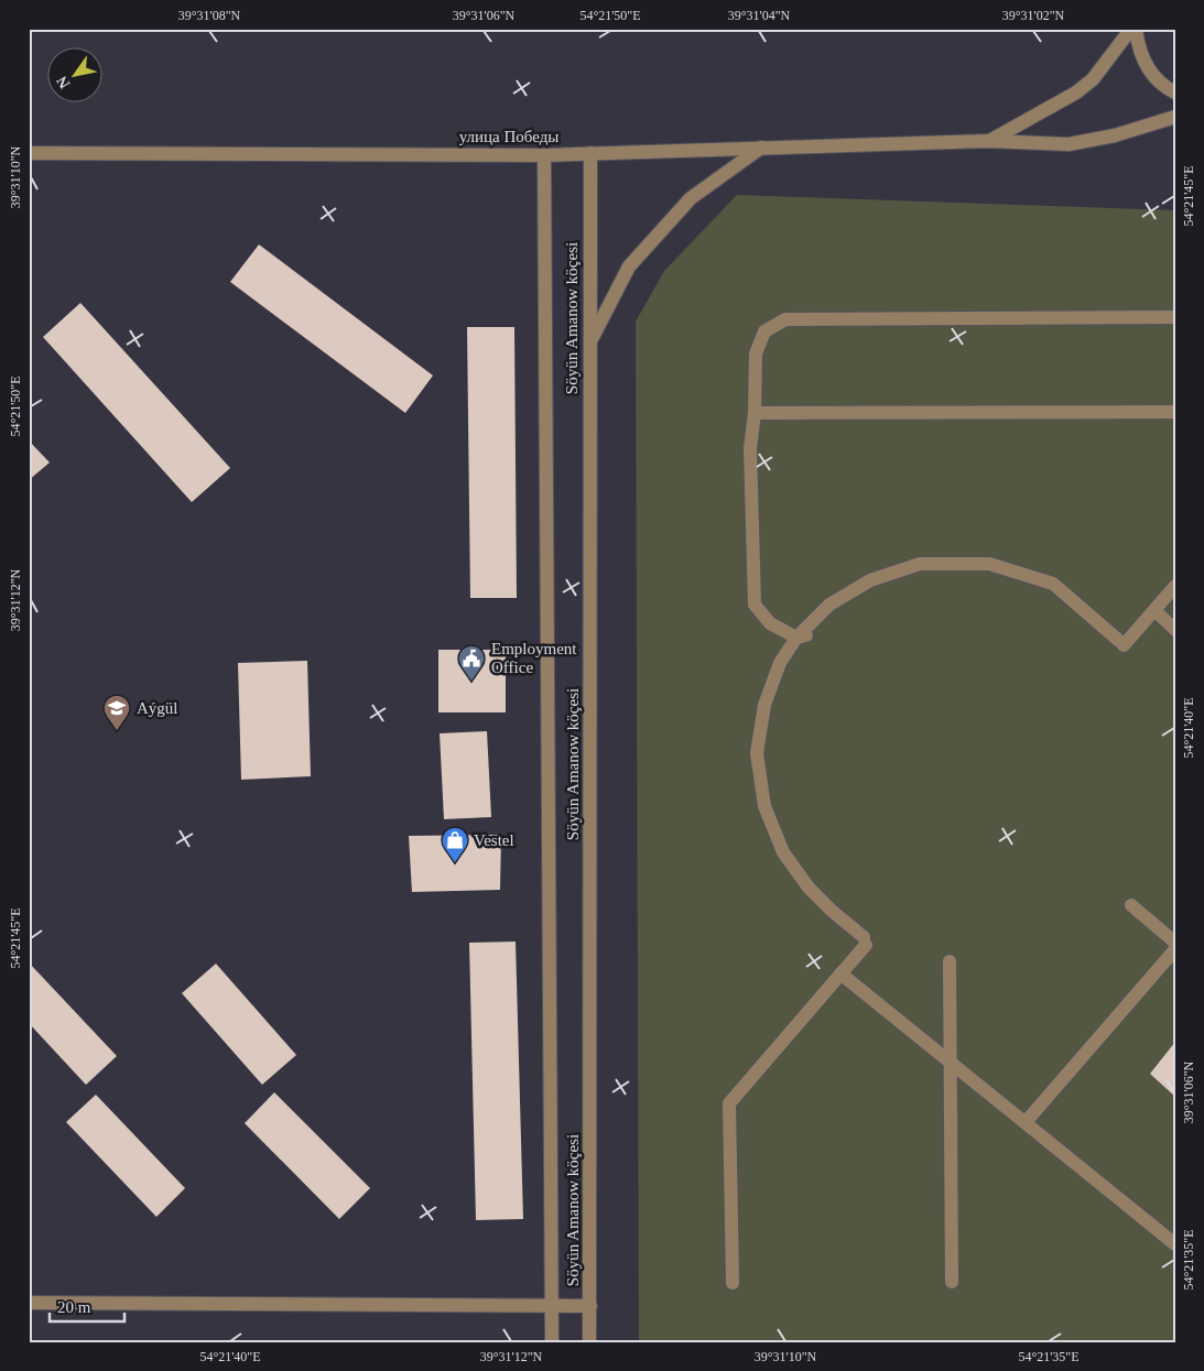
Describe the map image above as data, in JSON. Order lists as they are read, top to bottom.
{
  "streets": {
    "street": ["улица Победы", "Söyün Amanow köçesi"]
  },
  "crossings": [
    ["улица Победы", "Söyün Amanow köçesi"]
  ],
  "places": {
    "public building": ["Employment Office"],
    "school or university": ["Aýgül"],
    "shop": ["Vestel"]
  },
  "scale_bar": "20 m",
  "north": "bottom left",
  "coordinates": [
    "39°31'08\"N",
    "39°31'06\"N",
    "54°21'50\"E",
    "39°31'04\"N",
    "39°31'02\"N",
    "39°31'10\"N",
    "54°21'45\"E",
    "39°31'12\"N",
    "54°21'40\"E",
    "54°21'35\"E"
  ]
}
